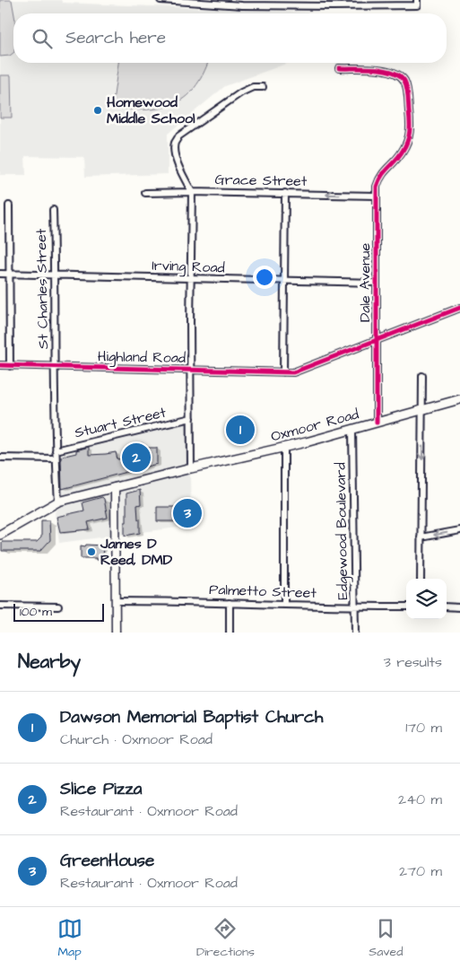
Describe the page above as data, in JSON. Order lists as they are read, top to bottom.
{
  "streets": {
    "main road": ["Oxmoor Road"],
    "street": [
      "Grace Street",
      "Irving Road",
      "Dale Avenue",
      "St Charles Street",
      "Highland Road",
      "Stuart Street",
      "Edgewood Boulevard",
      "Palmetto Street"
    ]
  },
  "crossings": [
    ["Grace Street", "Dale Avenue"],
    ["Irving Road", "Dale Avenue"],
    ["Irving Road", "St Charles Street"],
    ["Dale Avenue", "Highland Road"],
    ["Dale Avenue", "Oxmoor Road"],
    ["St Charles Street", "Highland Road"],
    ["St Charles Street", "Stuart Street"],
    ["St Charles Street", "Oxmoor Road"],
    ["Oxmoor Road", "Edgewood Boulevard"],
    ["Edgewood Boulevard", "Palmetto Street"]
  ],
  "one_way": ["Grace Street"],
  "places": ["Homewood Middle School", "James D Reed, DMD"],
  "scale_bar": "100 m",
  "page": {
    "search": "Search here",
    "pins": ["1", "2", "3"],
    "scale": "100 m",
    "heading": ["Nearby", "3 results"],
    "list": [
      {
        "mark": "1",
        "name": "Dawson Memorial Baptist Church",
        "note": "Church · Oxmoor Road",
        "value": "170 m"
      },
      {
        "mark": "2",
        "name": "Slice Pizza",
        "note": "Restaurant · Oxmoor Road",
        "value": "240 m"
      },
      {
        "mark": "3",
        "name": "GreenHouse",
        "note": "Restaurant · Oxmoor Road",
        "value": "270 m"
      }
    ],
    "nav": ["Map", "Directions", "Saved"]
  }
}
